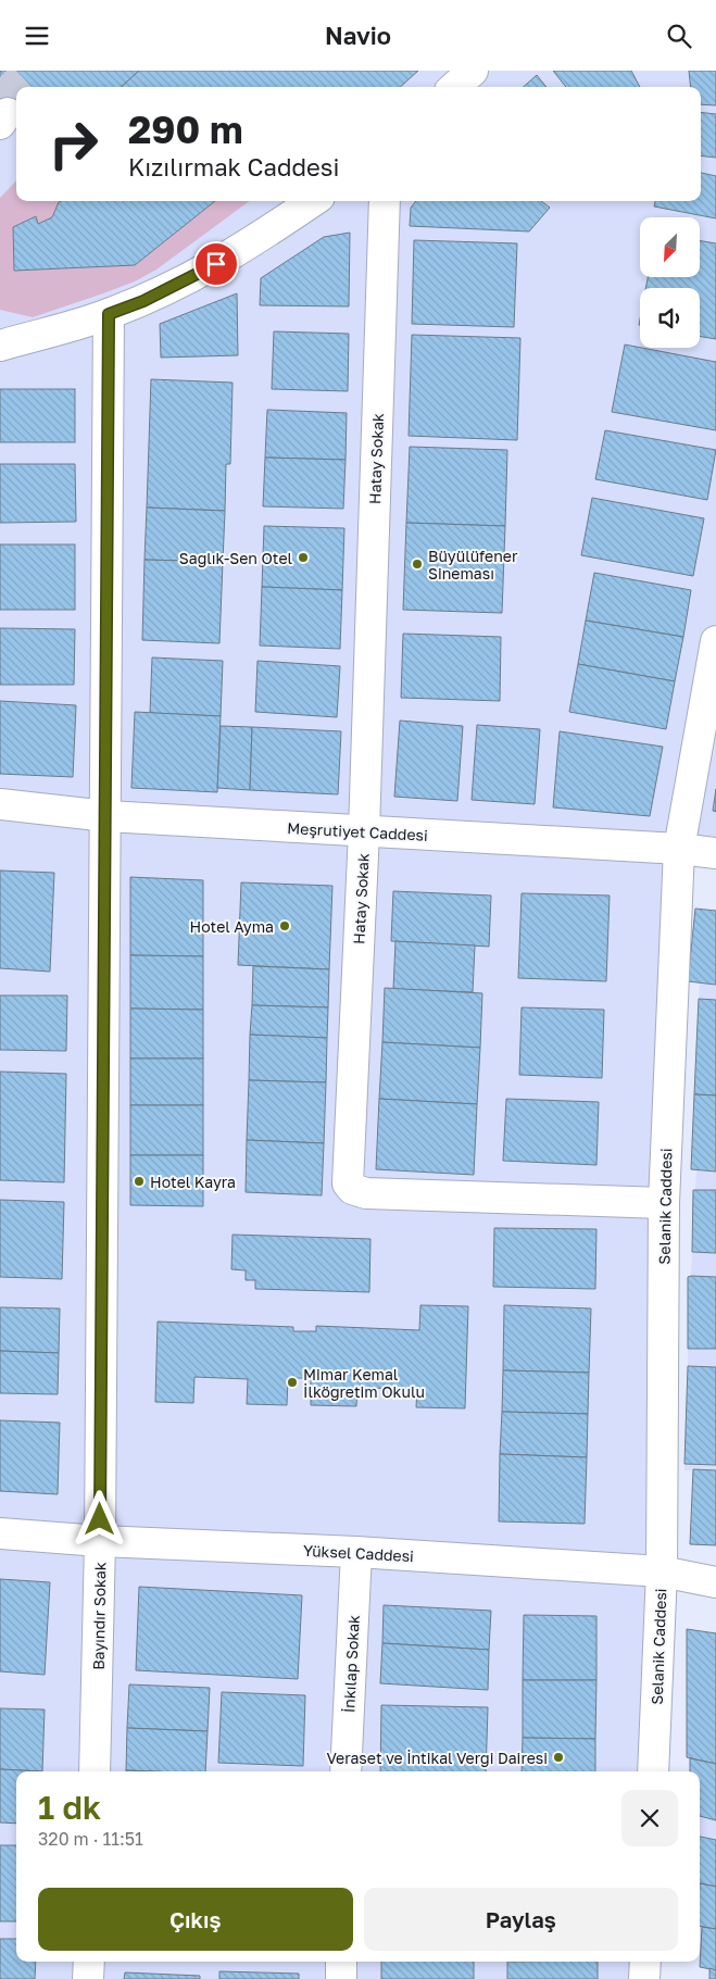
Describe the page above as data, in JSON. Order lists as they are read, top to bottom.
{
  "streets": {
    "street": [
      "Hatay Sokak",
      "Meşrutiyet Caddesi",
      "Selanik Caddesi",
      "Yüksel Caddesi",
      "Bayındır Sokak",
      "İnkılap Sokak"
    ]
  },
  "crossings": [
    ["Hatay Sokak", "Meşrutiyet Caddesi"],
    ["Hatay Sokak", "Selanik Caddesi"],
    ["Meşrutiyet Caddesi", "Selanik Caddesi"],
    ["Meşrutiyet Caddesi", "Bayındır Sokak"],
    ["Selanik Caddesi", "Yüksel Caddesi"],
    ["Yüksel Caddesi", "Bayındır Sokak"],
    ["Yüksel Caddesi", "İnkılap Sokak"]
  ],
  "places": [
    "Sağlık-Sen Otel",
    "Büyülüfener Sineması",
    "Hotel Ayma",
    "Hotel Kayra",
    "Mimar Kemal İlköğretim Okulu",
    "Veraset ve İntikal Vergi Dairesi"
  ],
  "north": "bottom left",
  "page": {
    "header": "Navio",
    "turn": ["290 m", "Kızılırmak Caddesi"],
    "heading": ["1 dk", "320 m · 11:51"],
    "buttons": ["Çıkış", "Paylaş"]
  }
}
